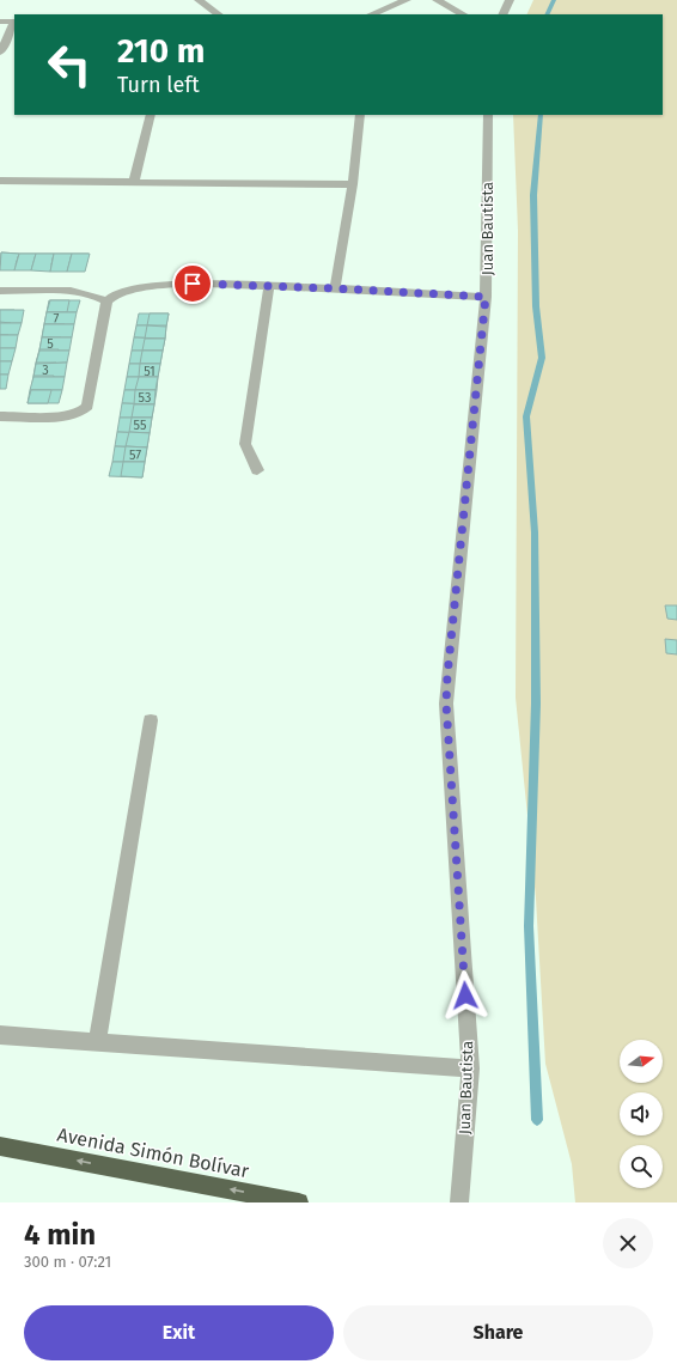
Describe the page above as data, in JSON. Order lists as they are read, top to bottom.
{
  "streets": {
    "highway": ["Avenida Simón Bolívar"],
    "street": ["Juan Bautista"]
  },
  "one_way": ["Avenida Simón Bolívar"],
  "house_numbers": [
    "7",
    "5",
    "3",
    "51",
    "53",
    "55",
    "57"
  ],
  "north": "right",
  "page": {
    "turn": ["210 m", "Turn left"],
    "heading": ["4 min", "300 m · 07:21"],
    "buttons": ["Exit", "Share"]
  }
}
